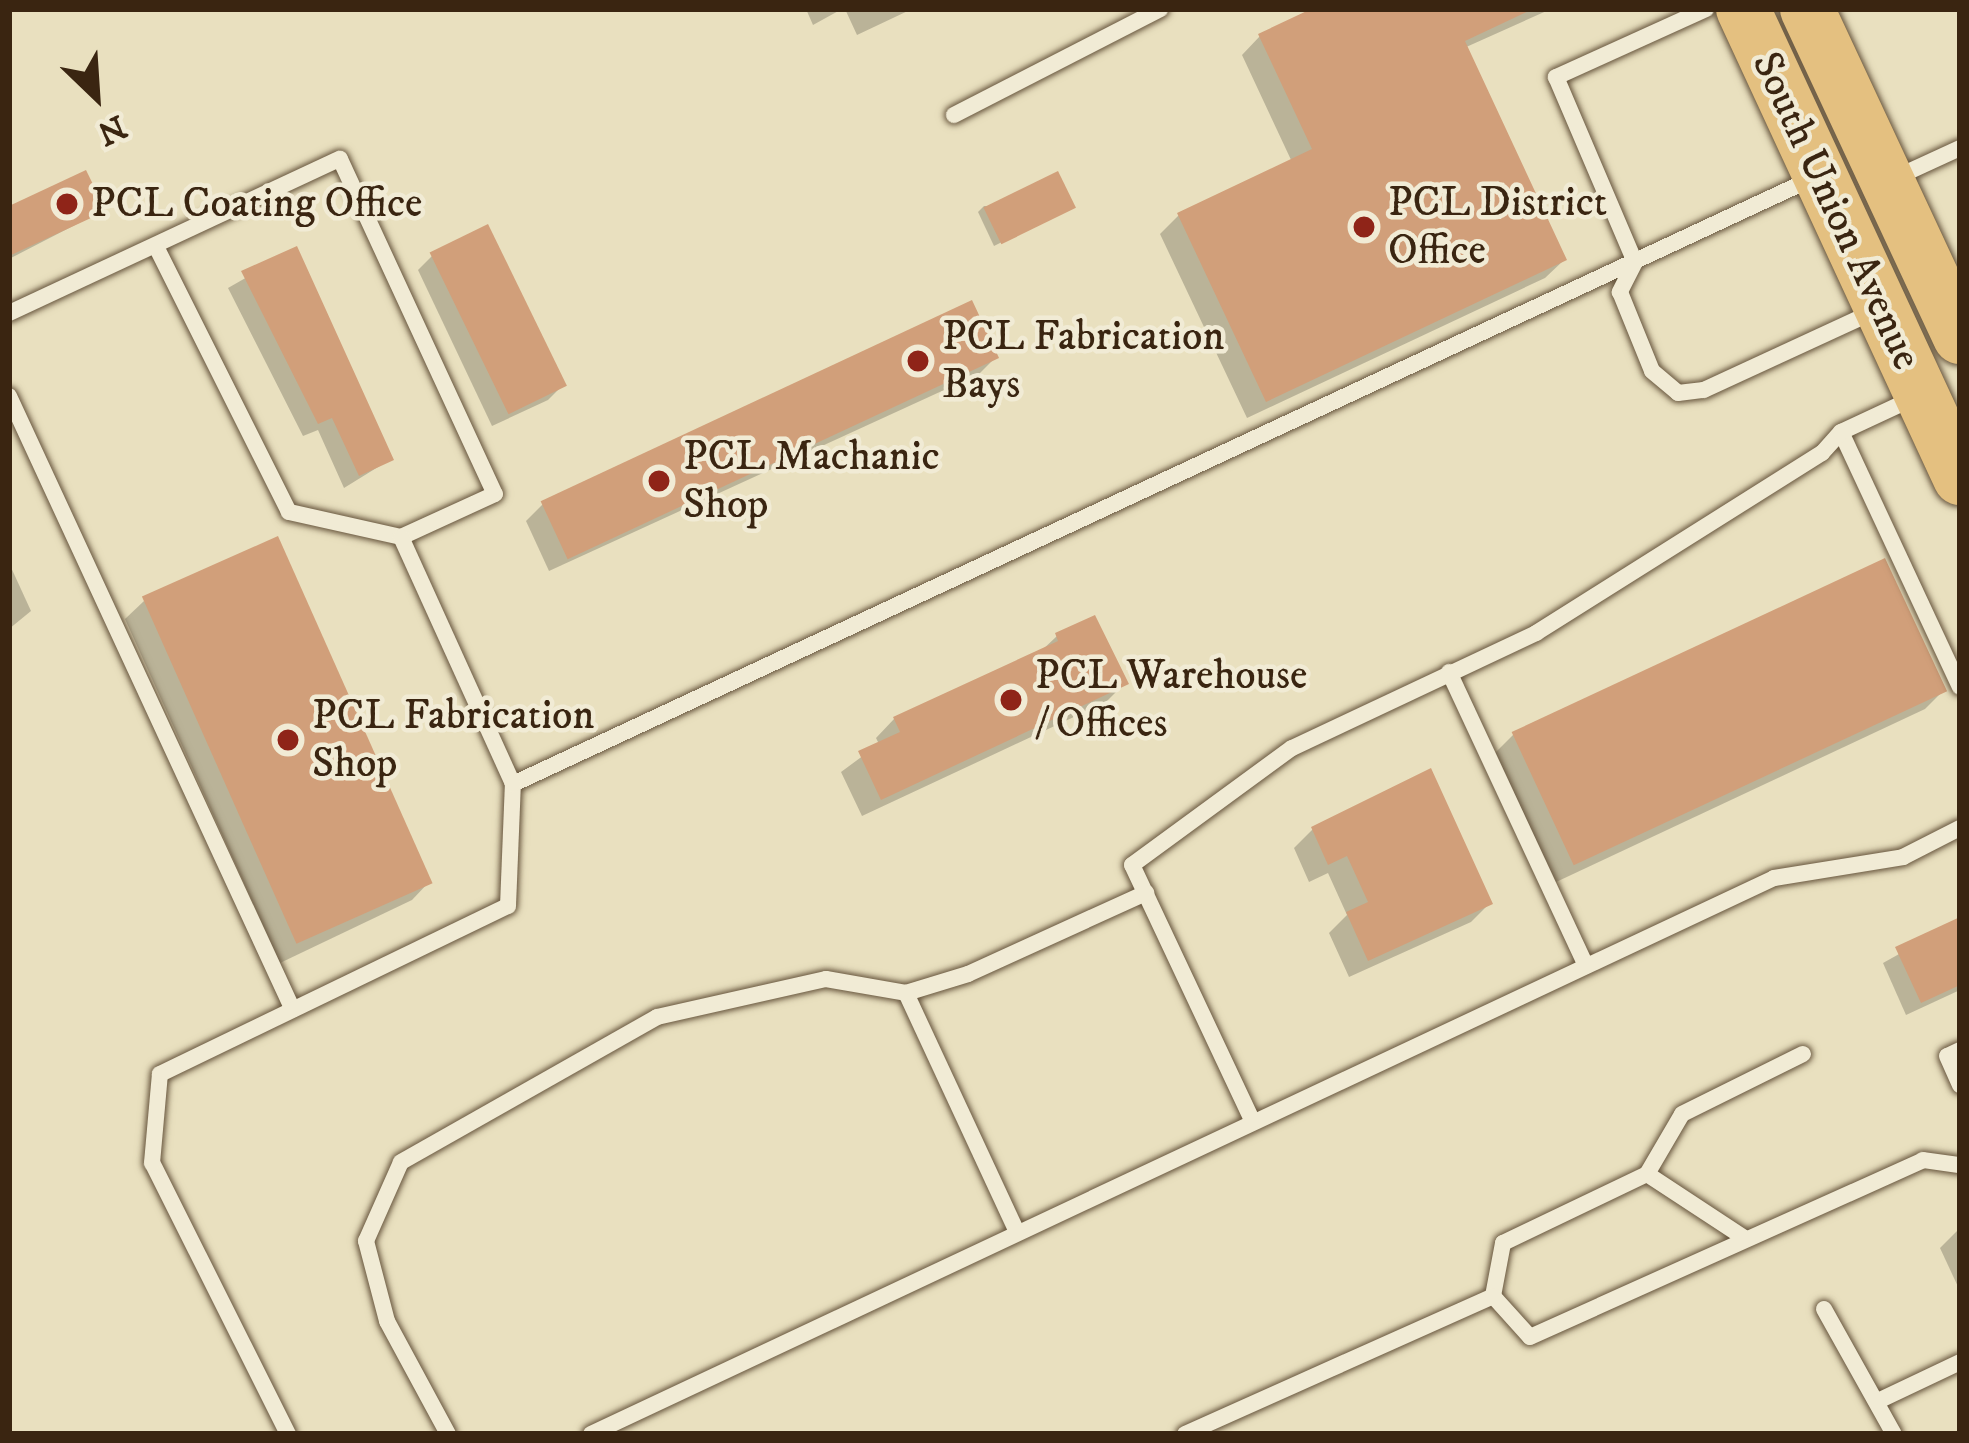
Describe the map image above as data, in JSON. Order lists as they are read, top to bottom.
{
  "streets": {
    "main road": ["South Union Avenue"]
  },
  "places": [
    "PCL Coating Office",
    "PCL District Office",
    "PCL Fabrication Bays",
    "PCL Machanic Shop",
    "PCL Warehouse / Offices",
    "PCL Fabrication Shop"
  ],
  "north": "bottom right"
}
